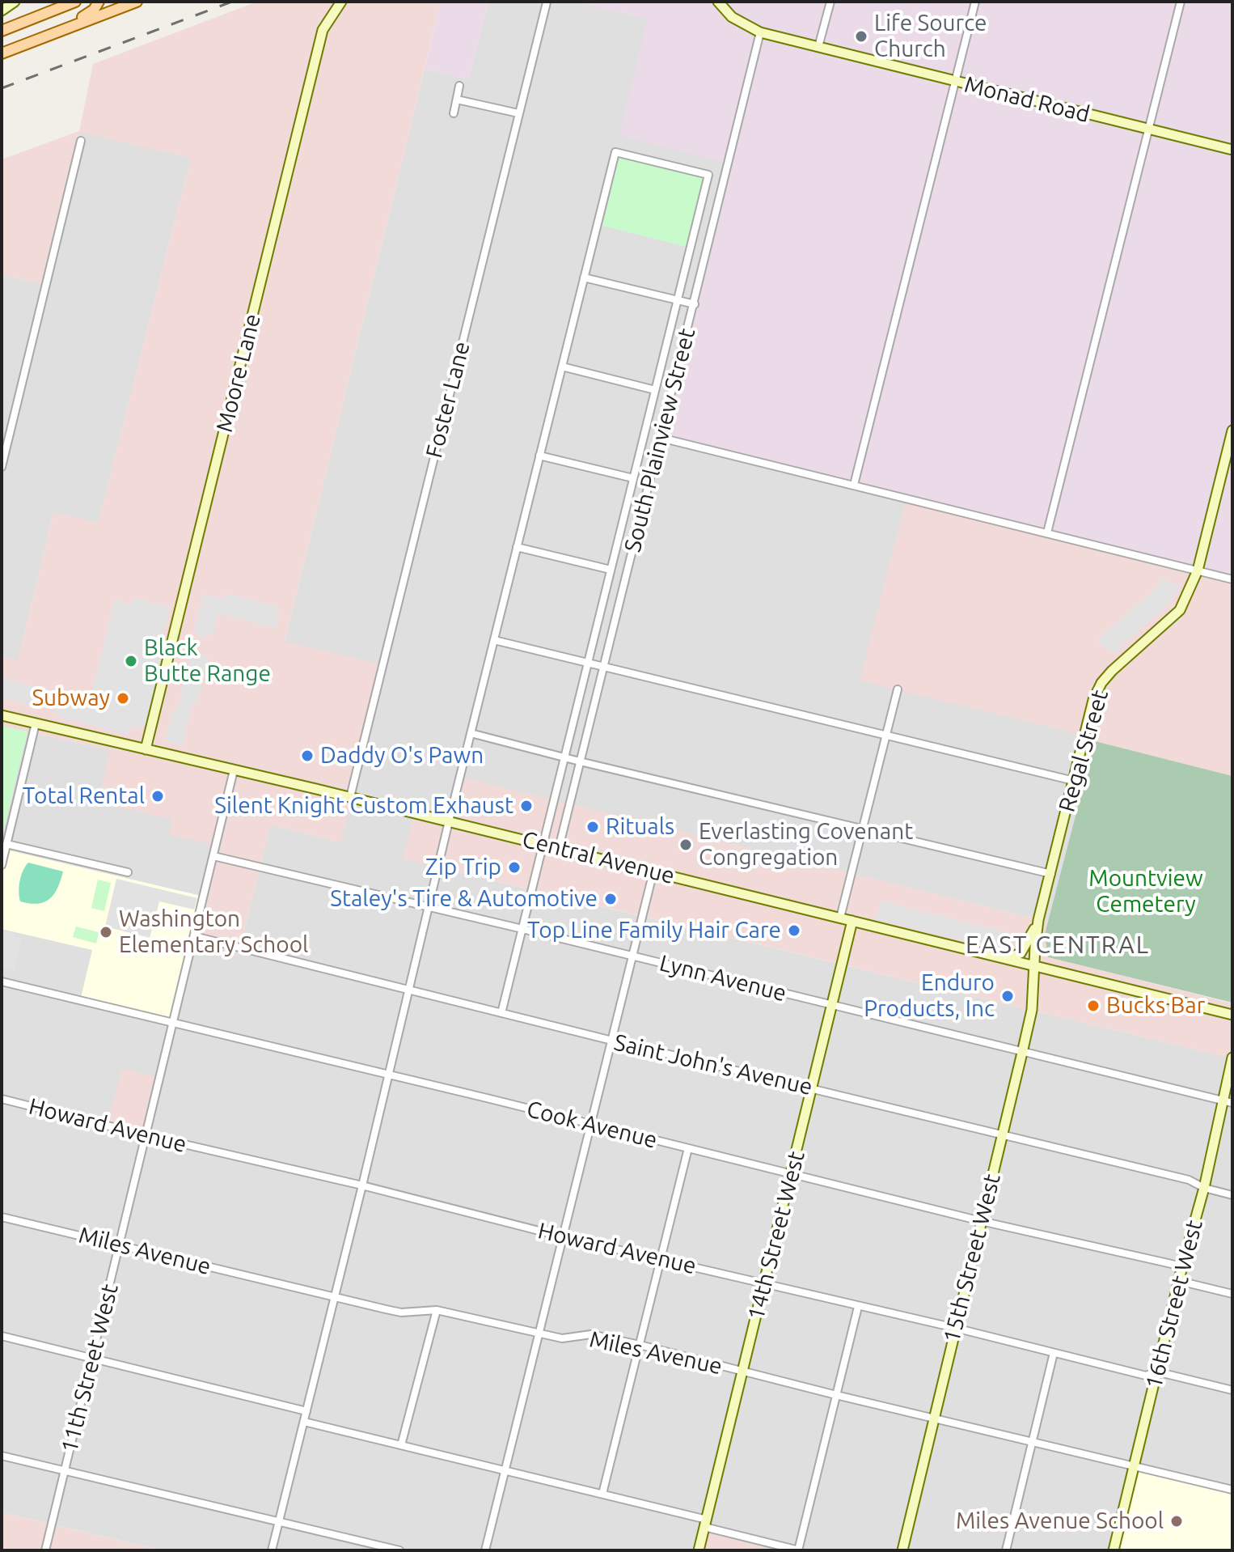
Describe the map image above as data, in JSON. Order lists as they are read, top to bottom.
{
  "streets": {
    "street": [
      "Monad Road",
      "Moore Lane",
      "Foster Lane",
      "South Plainview Street",
      "Regal Street",
      "Central Avenue",
      "Lynn Avenue",
      "Saint John's Avenue",
      "Cook Avenue",
      "Howard Avenue",
      "14th Street West",
      "Miles Avenue",
      "15th Street West",
      "16th Street West",
      "11th Street West"
    ]
  },
  "crossings": [
    ["Monad Road", "South Plainview Street"],
    ["Moore Lane", "Central Avenue"],
    ["Foster Lane", "Central Avenue"],
    ["South Plainview Street", "Central Avenue"],
    ["South Plainview Street", "Lynn Avenue"],
    ["South Plainview Street", "Saint John's Avenue"],
    ["Regal Street", "Central Avenue"],
    ["Regal Street", "15th Street West"],
    ["Central Avenue", "14th Street West"],
    ["Central Avenue", "15th Street West"],
    ["Central Avenue", "11th Street West"],
    ["Lynn Avenue", "14th Street West"],
    ["Lynn Avenue", "15th Street West"],
    ["Lynn Avenue", "16th Street West"],
    ["Lynn Avenue", "11th Street West"],
    ["Saint John's Avenue", "14th Street West"],
    ["Saint John's Avenue", "15th Street West"],
    ["Saint John's Avenue", "16th Street West"],
    ["Saint John's Avenue", "11th Street West"],
    ["Cook Avenue", "14th Street West"],
    ["Cook Avenue", "15th Street West"],
    ["Cook Avenue", "16th Street West"],
    ["Cook Avenue", "11th Street West"],
    ["Howard Avenue", "14th Street West"],
    ["Howard Avenue", "15th Street West"],
    ["Howard Avenue", "16th Street West"],
    ["Howard Avenue", "11th Street West"],
    ["14th Street West", "Miles Avenue"],
    ["Miles Avenue", "15th Street West"],
    ["Miles Avenue", "16th Street West"],
    ["Miles Avenue", "11th Street West"]
  ],
  "districts": ["EAST CENTRAL"],
  "parks": ["Mountview Cemetery"],
  "places": [
    "Life Source Church",
    "Black Butte Range",
    "Subway",
    "Daddy O's Pawn",
    "Total Rental",
    "Silent Knight Custom Exhaust",
    "Rituals",
    "Everlasting Covenant Congregation",
    "Zip Trip",
    "Staley's Tire & Automotive",
    "Top Line Family Hair Care",
    "Washington Elementary School",
    "Enduro Products, Inc",
    "Bucks Bar",
    "Miles Avenue School"
  ]
}
